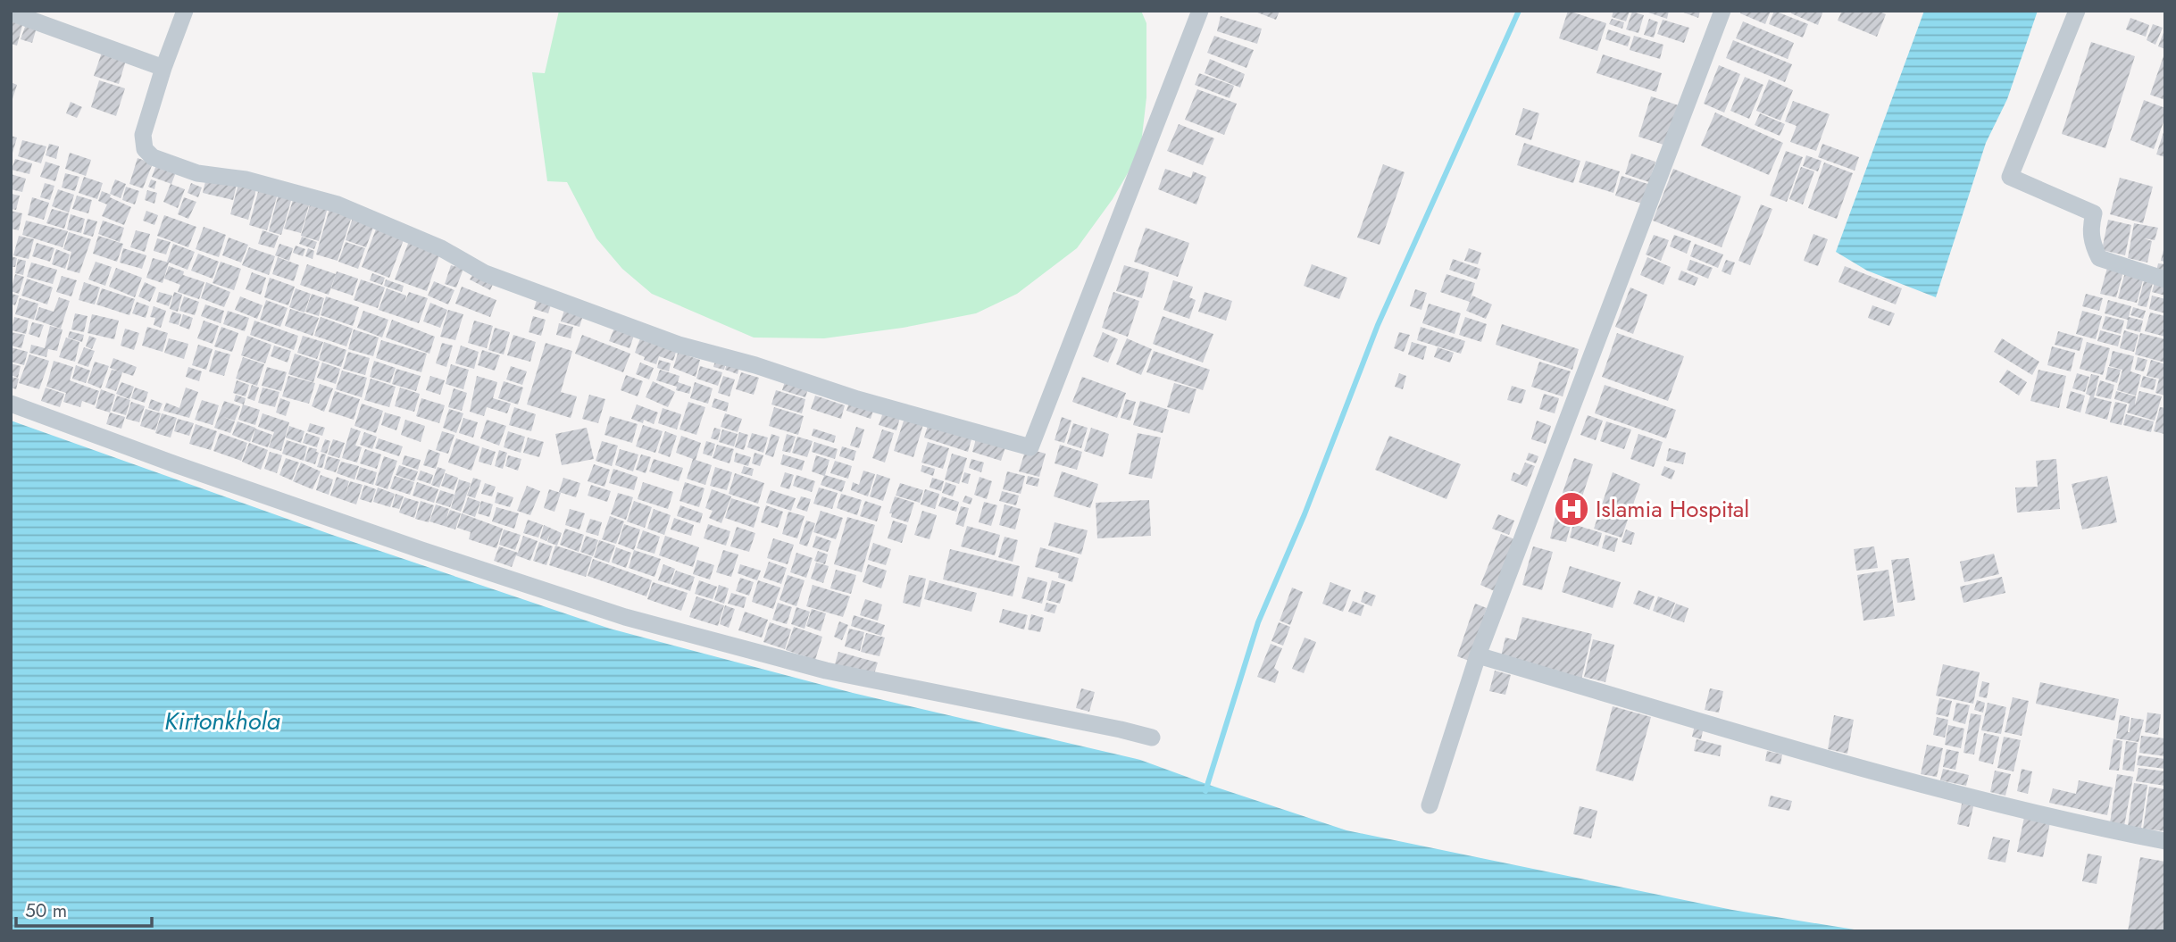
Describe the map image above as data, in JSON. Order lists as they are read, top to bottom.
{
  "water": ["Kirtonkhola"],
  "places": {
    "hospital": ["Islamia Hospital"]
  },
  "scale_bar": "50 m"
}
